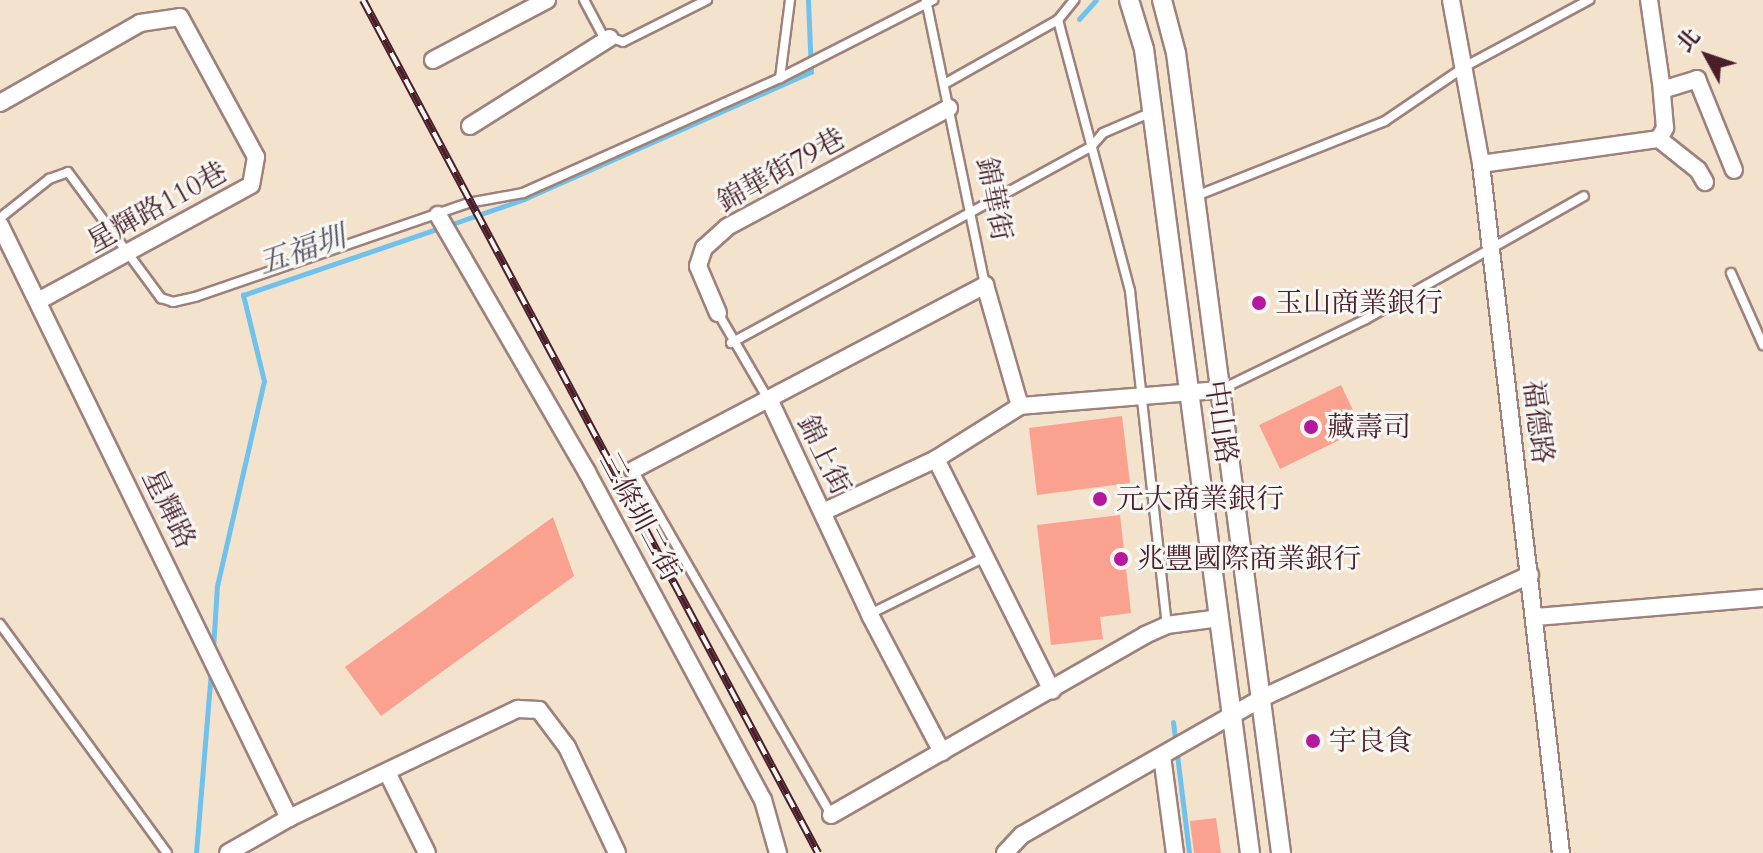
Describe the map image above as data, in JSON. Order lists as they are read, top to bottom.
{
  "streets": {
    "street": [
      "錦華街79巷",
      "錦華街",
      "星輝路110巷",
      "中山路",
      "福德路",
      "錦上街",
      "星輝路",
      "三條圳二街"
    ]
  },
  "crossings": [
    ["錦華街79巷", "錦華街"],
    ["錦華街", "錦上街"],
    ["星輝路110巷", "星輝路"]
  ],
  "water": ["五福圳"],
  "places": [
    "玉山商業銀行",
    "藏壽司",
    "元大商業銀行",
    "兆豐國際商業銀行",
    "宇良食"
  ],
  "north": "top left"
}
